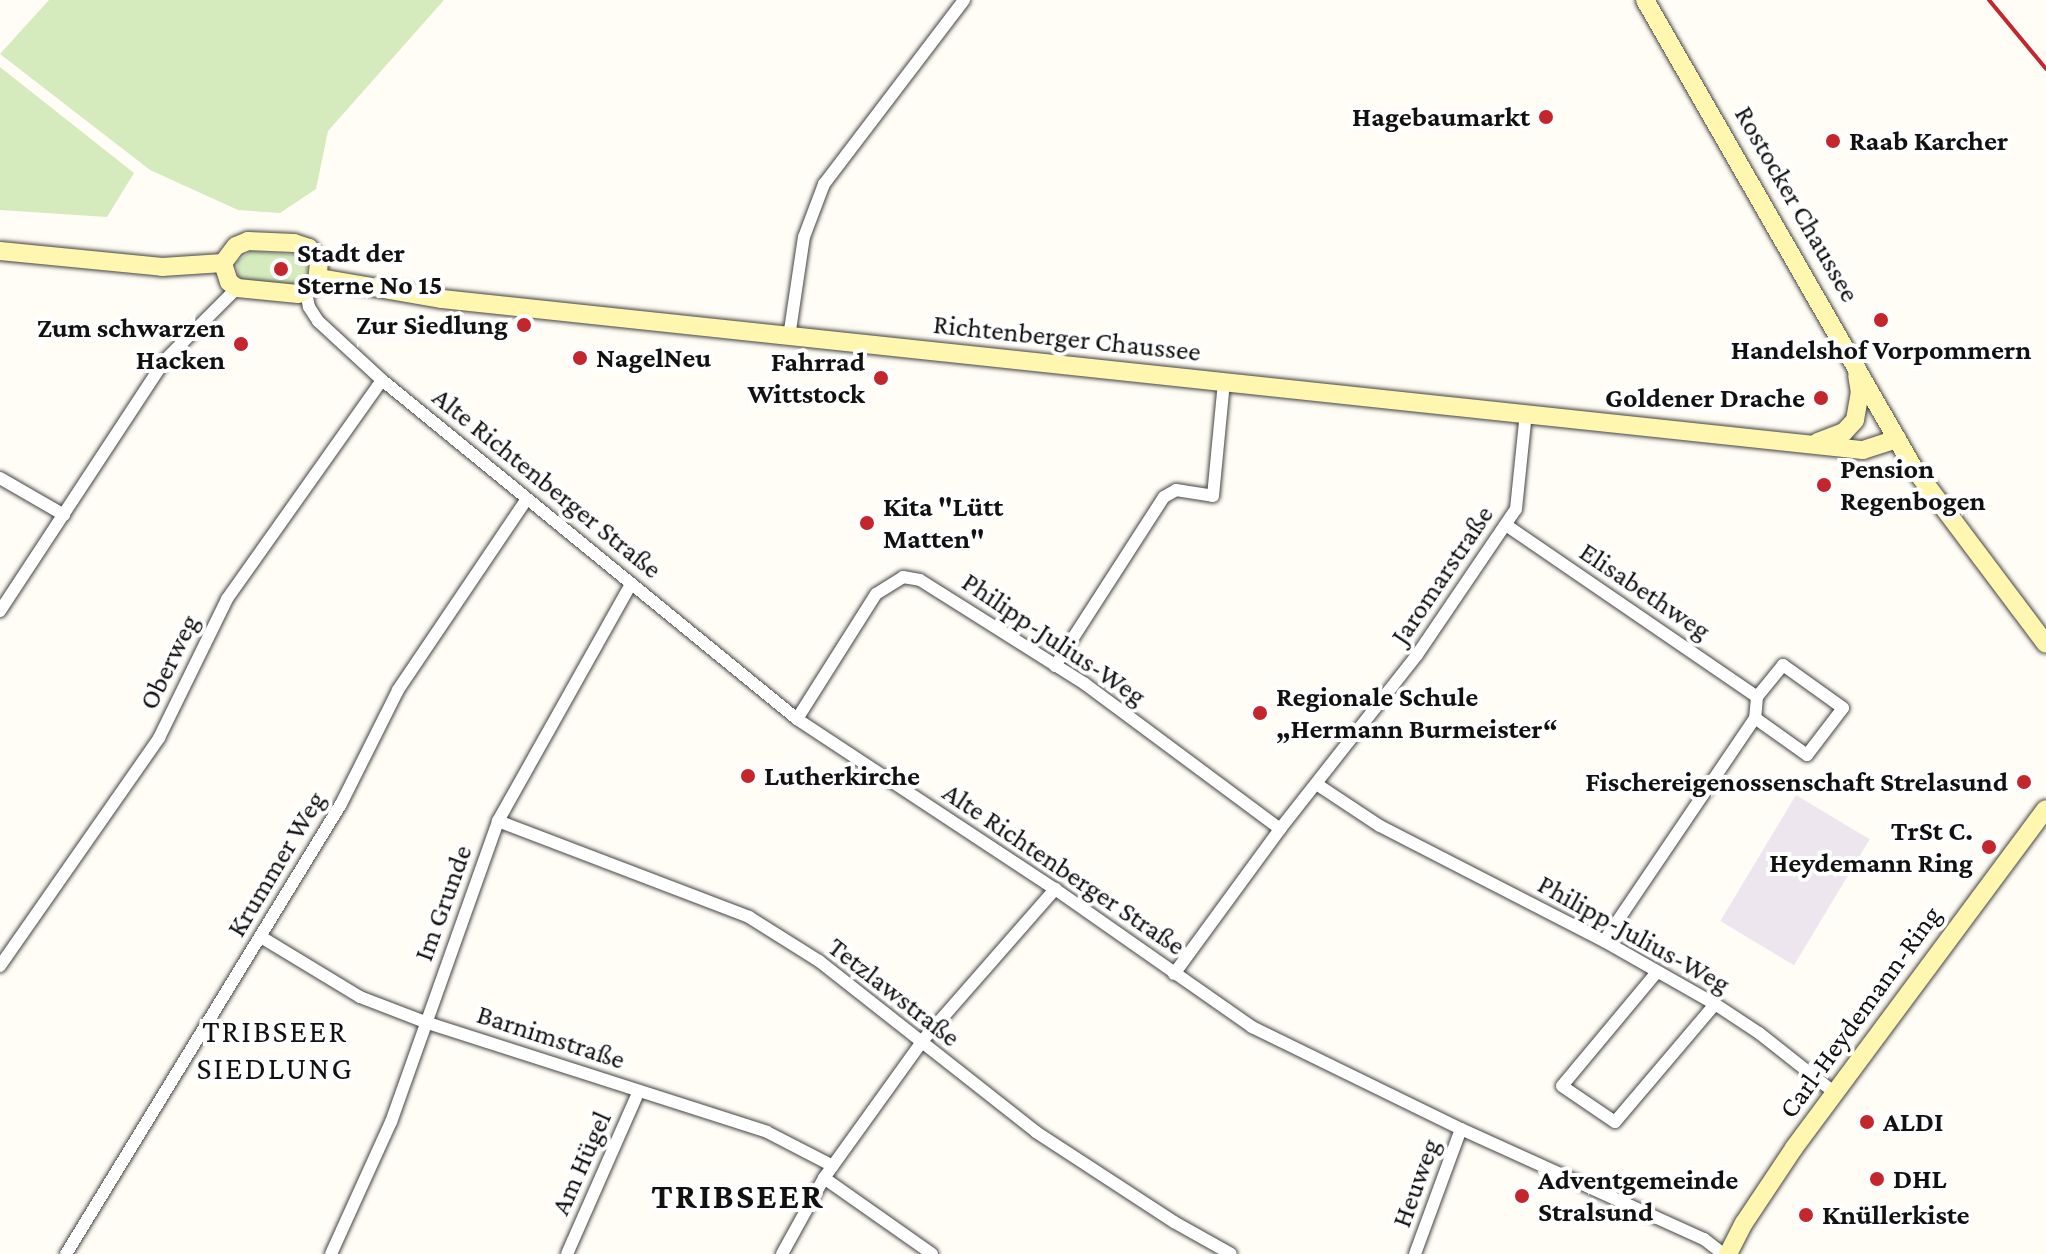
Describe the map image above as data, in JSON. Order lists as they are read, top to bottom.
{
  "streets": {
    "street": [
      "Rostocker Chaussee",
      "Richtenberger Chaussee",
      "Alte Richtenberger Straße",
      "Jaromarstraße",
      "Elisabethweg",
      "Philipp-Julius-Weg",
      "Oberweg",
      "Krummer Weg",
      "Im Grunde",
      "Tetzlawstraße",
      "Carl-Heydemann-Ring",
      "Barnimstraße",
      "Am Hügel",
      "Heuweg"
    ]
  },
  "crossings": [
    ["Rostocker Chaussee", "Richtenberger Chaussee"],
    ["Richtenberger Chaussee", "Jaromarstraße"],
    ["Alte Richtenberger Straße", "Jaromarstraße"],
    ["Alte Richtenberger Straße", "Philipp-Julius-Weg"],
    ["Alte Richtenberger Straße", "Oberweg"],
    ["Alte Richtenberger Straße", "Krummer Weg"],
    ["Alte Richtenberger Straße", "Im Grunde"],
    ["Alte Richtenberger Straße", "Carl-Heydemann-Ring"],
    ["Alte Richtenberger Straße", "Heuweg"],
    ["Jaromarstraße", "Elisabethweg"],
    ["Jaromarstraße", "Philipp-Julius-Weg"],
    ["Philipp-Julius-Weg", "Carl-Heydemann-Ring"],
    ["Krummer Weg", "Barnimstraße"],
    ["Im Grunde", "Tetzlawstraße"],
    ["Im Grunde", "Barnimstraße"],
    ["Barnimstraße", "Am Hügel"]
  ],
  "districts": ["TRIBSEER SIEDLUNG", "TRIBSEER"],
  "places": [
    "Hagebaumarkt",
    "Raab Karcher",
    "Stadt der Sterne No 15",
    "Handelshof Vorpommern",
    "Zur Siedlung",
    "Zum schwarzen Hacken",
    "NagelNeu",
    "Fahrrad Wittstock",
    "Goldener Drache",
    "Pension Regenbogen",
    "Kita \"Lütt Matten\"",
    "Regionale Schule „Hermann Burmeister“",
    "Lutherkirche",
    "Fischereigenossenschaft Strelasund",
    "TrSt C. Heydemann Ring",
    "ALDI",
    "DHL",
    "Adventgemeinde Stralsund",
    "Knüllerkiste"
  ]
}
